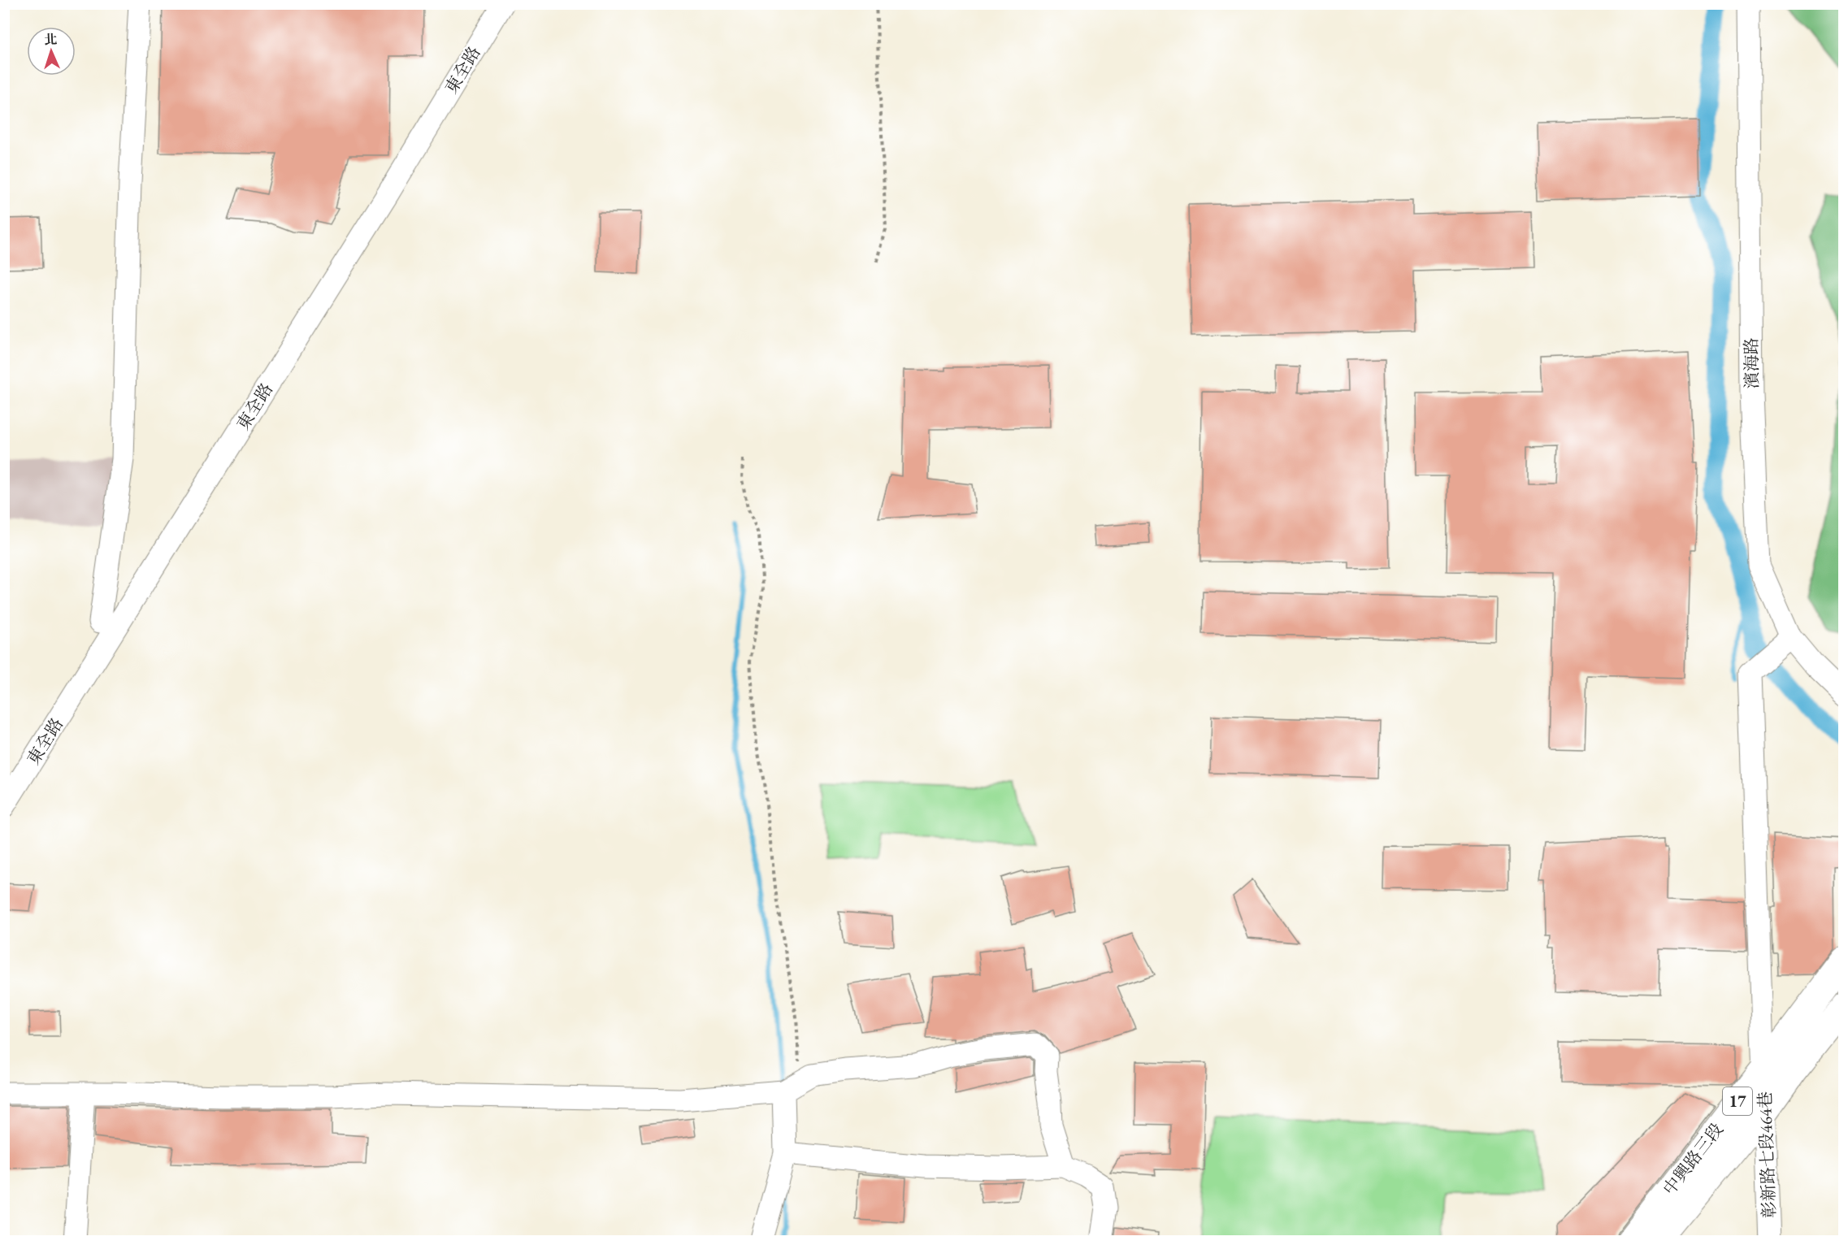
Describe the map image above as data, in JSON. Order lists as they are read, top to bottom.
{
  "streets": {
    "main road": ["17", "中興路三段"],
    "street": ["東全路", "濱海路", "彰新路七段464巷"]
  },
  "crossings": [
    ["濱海路", "彰新路七段464巷"],
    ["彰新路七段464巷", "中興路三段"]
  ],
  "north": "top"
}
